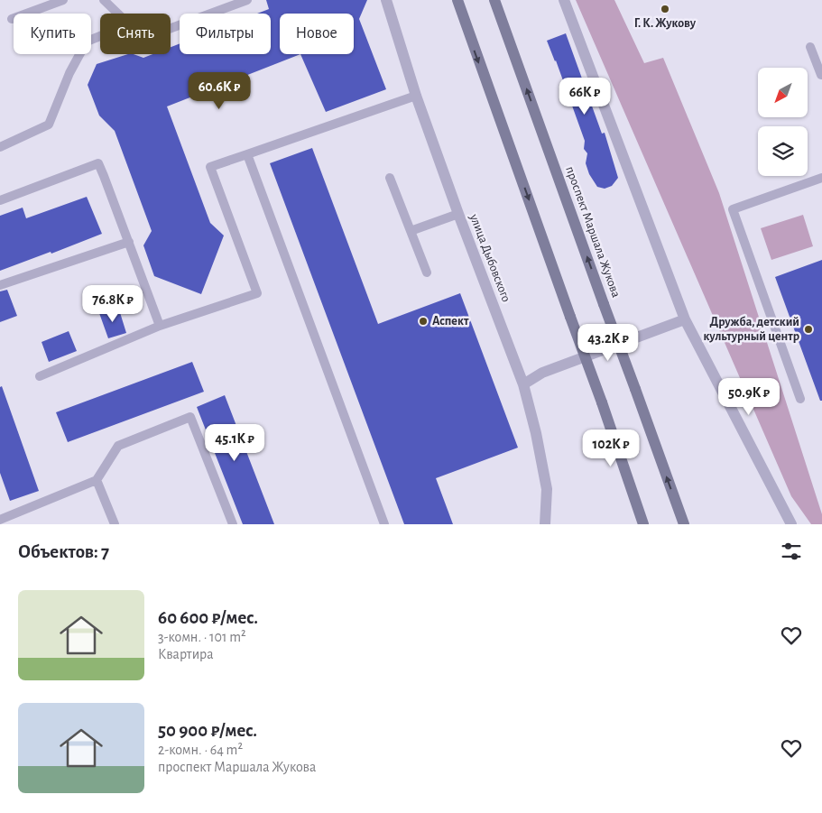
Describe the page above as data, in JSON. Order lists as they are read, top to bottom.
{
  "streets": {
    "main road": ["проспект Маршала Жукова"],
    "street": ["улица Дыбовского"]
  },
  "places": ["Г. К. Жукову", "Аспект", "Дружба, детский культурный центр"],
  "north": "bottom left",
  "page": {
    "chip": [
      "Купить",
      "Снять",
      "Фильтры",
      "Новое"
    ],
    "price": [
      "60.6K ₽",
      "66K ₽",
      "76.8K ₽",
      "43.2K ₽",
      "50.9K ₽",
      "45.1K ₽",
      "102K ₽"
    ],
    "heading": "Объектов: 7",
    "list": [
      {
        "name": "60 600 ₽/мес.",
        "note": "3-комн. · 101 m² · Квартира"
      },
      {
        "name": "50 900 ₽/мес.",
        "note": "2-комн. · 64 m² · проспект Маршала Жукова"
      }
    ]
  }
}
